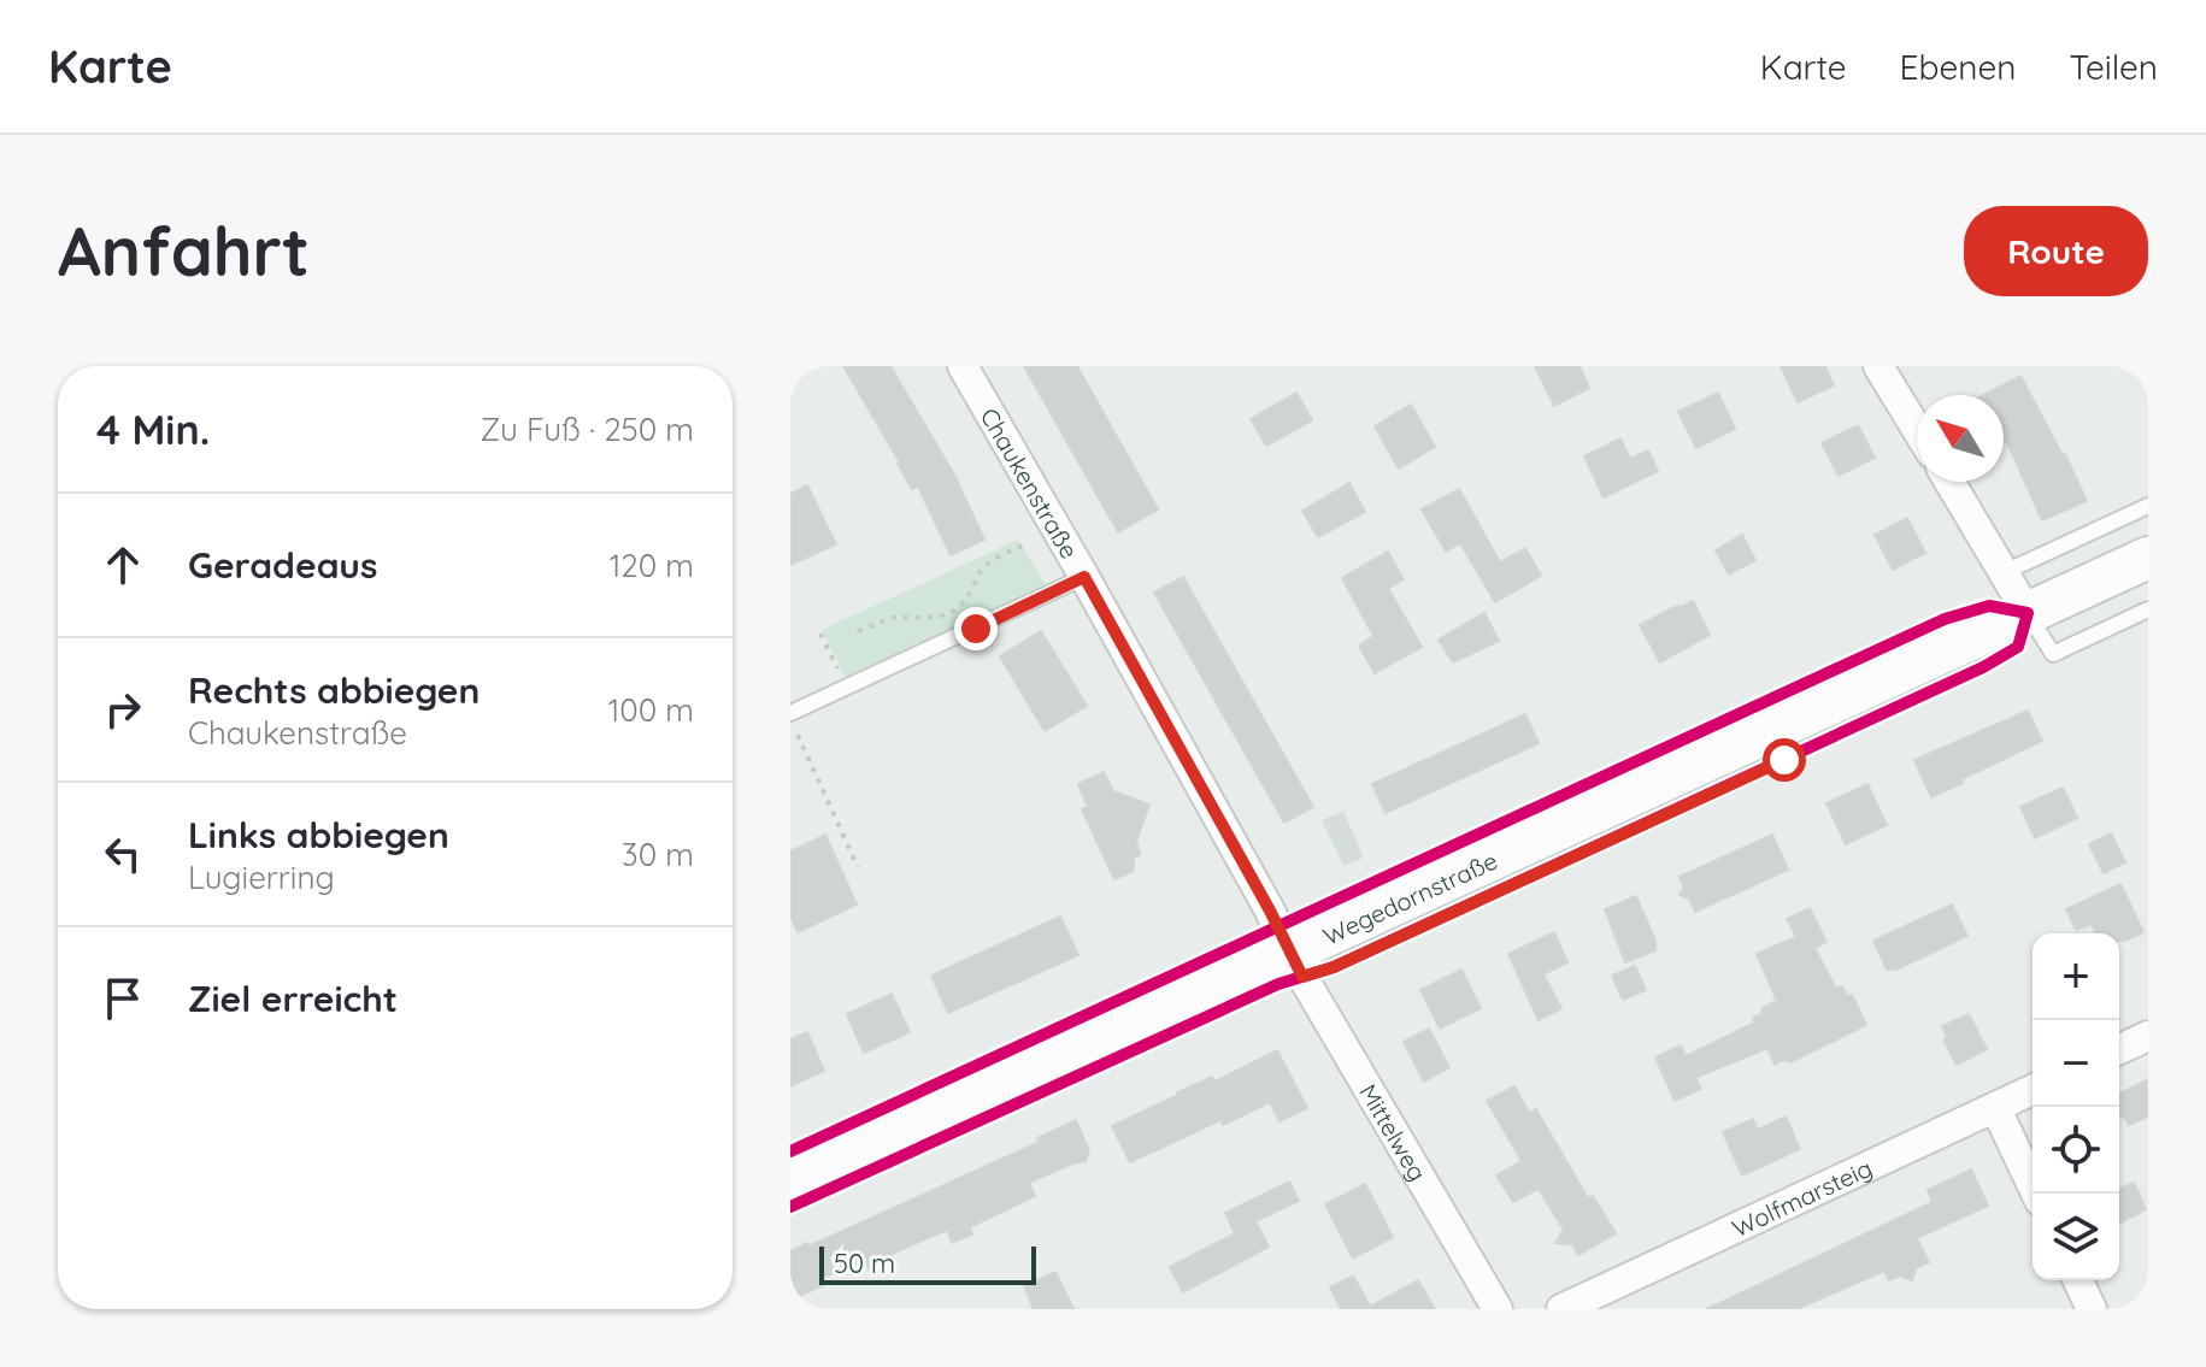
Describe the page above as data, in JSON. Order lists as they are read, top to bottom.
{
  "streets": {
    "street": [
      "Chaukenstraße",
      "Wegedornstraße",
      "Mittelweg",
      "Wolfmarsteig"
    ]
  },
  "crossings": [
    ["Chaukenstraße", "Wegedornstraße"],
    ["Chaukenstraße", "Mittelweg"],
    ["Wegedornstraße", "Mittelweg"]
  ],
  "scale_bar": "50 m",
  "north": "top left",
  "page": {
    "header": "Karte",
    "nav": ["Karte", "Ebenen", "Teilen"],
    "buttons": "Route",
    "title": "Anfahrt",
    "heading": ["4 Min.", "Zu Fuß · 250 m"],
    "list": [
      ["Geradeaus", "120 m"],
      ["Rechts abbiegen", "Chaukenstraße", "100 m"],
      ["Links abbiegen", "Lugierring", "30 m"],
      "Ziel erreicht"
    ],
    "map_buttons": ["+", "−"],
    "scale": "50 m"
  }
}
